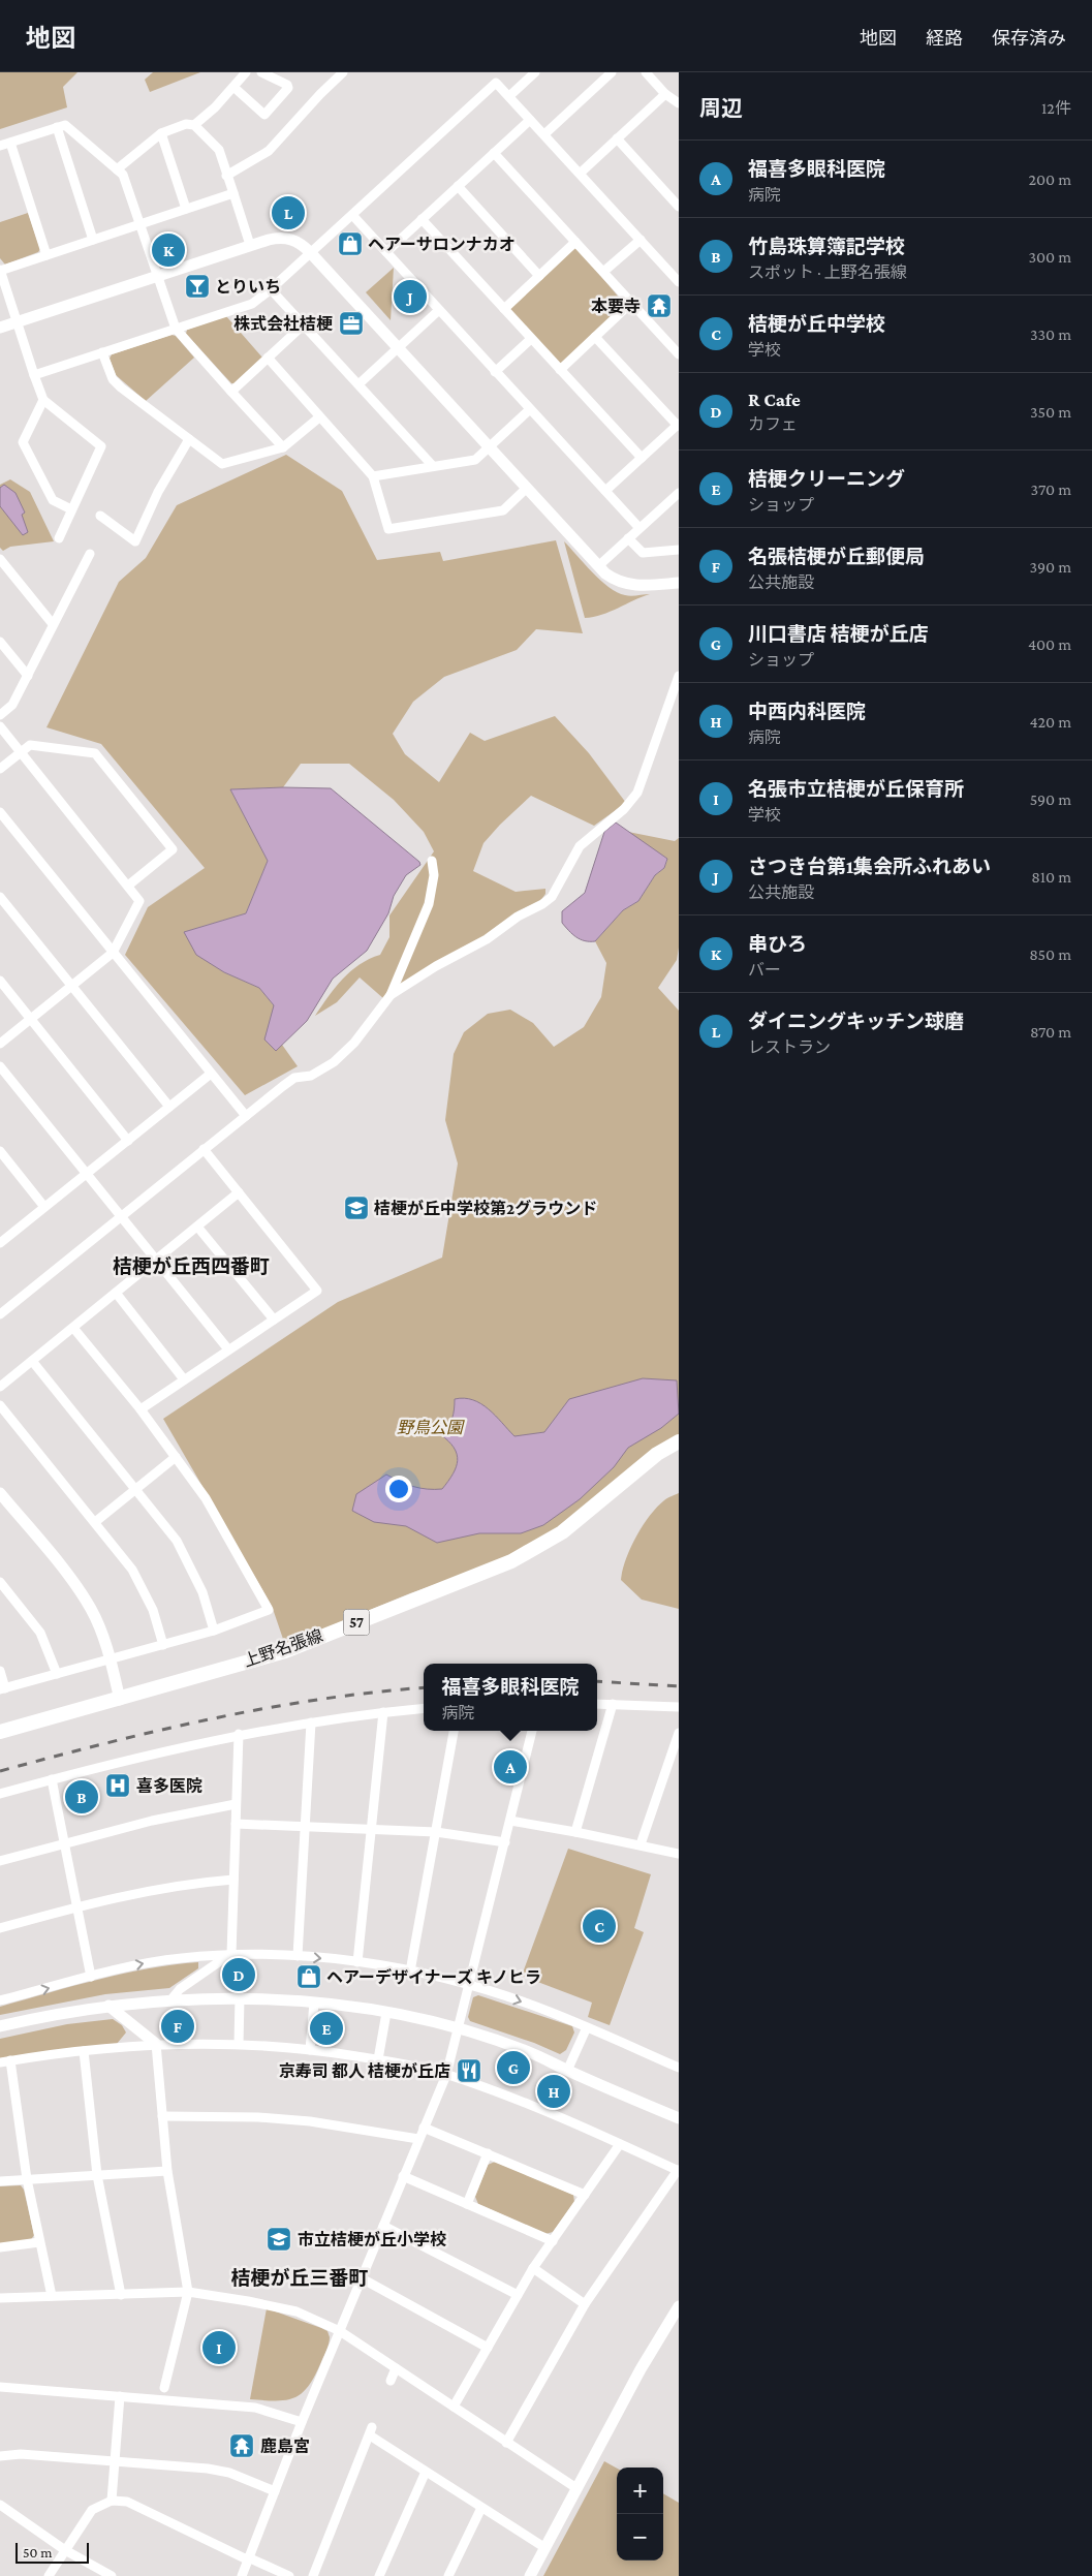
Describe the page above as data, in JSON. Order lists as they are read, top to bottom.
{
  "streets": {
    "main road": ["57", "上野名張線"]
  },
  "districts": ["桔梗が丘西四番町", "桔梗が丘三番町"],
  "parks": ["野鳥公園"],
  "places": {
    "shop": ["ヘアーサロンナカオ", "ヘアーデザイナーズ キノヒラ"],
    "bar": ["とりいち"],
    "temple": ["本要寺", "鹿島宮"],
    "office": ["株式会社桔梗"],
    "school or university": ["桔梗が丘中学校第2グラウンド", "市立桔梗が丘小学校"],
    "hospital": ["喜多医院"],
    "restaurant": ["京寿司 都人 桔梗が丘店"]
  },
  "scale_bar": "50 m",
  "page": {
    "header": "地図",
    "nav": ["地図", "経路", "保存済み"],
    "heading": ["周辺", "12件"],
    "list": [
      {
        "mark": "A",
        "name": "福喜多眼科医院",
        "note": "病院",
        "value": "200 m"
      },
      {
        "mark": "B",
        "name": "竹島珠算簿記学校",
        "note": "スポット · 上野名張線",
        "value": "300 m"
      },
      {
        "mark": "C",
        "name": "桔梗が丘中学校",
        "note": "学校",
        "value": "330 m"
      },
      {
        "mark": "D",
        "name": "R Cafe",
        "note": "カフェ",
        "value": "350 m"
      },
      {
        "mark": "E",
        "name": "桔梗クリーニング",
        "note": "ショップ",
        "value": "370 m"
      },
      {
        "mark": "F",
        "name": "名張桔梗が丘郵便局",
        "note": "公共施設",
        "value": "390 m"
      },
      {
        "mark": "G",
        "name": "川口書店 桔梗が丘店",
        "note": "ショップ",
        "value": "400 m"
      },
      {
        "mark": "H",
        "name": "中西内科医院",
        "note": "病院",
        "value": "420 m"
      },
      {
        "mark": "I",
        "name": "名張市立桔梗が丘保育所",
        "note": "学校",
        "value": "590 m"
      },
      {
        "mark": "J",
        "name": "さつき台第1集会所ふれあい",
        "note": "公共施設",
        "value": "810 m"
      },
      {
        "mark": "K",
        "name": "串ひろ",
        "note": "バー",
        "value": "850 m"
      },
      {
        "mark": "L",
        "name": "ダイニングキッチン球磨",
        "note": "レストラン",
        "value": "870 m"
      }
    ],
    "pins": [
      "L",
      "K",
      "J",
      "A",
      "B",
      "C",
      "D",
      "F",
      "E",
      "G",
      "H",
      "I"
    ],
    "popup": ["福喜多眼科医院", "病院"],
    "map_buttons": ["+", "−"],
    "scale": "50 m"
  }
}
